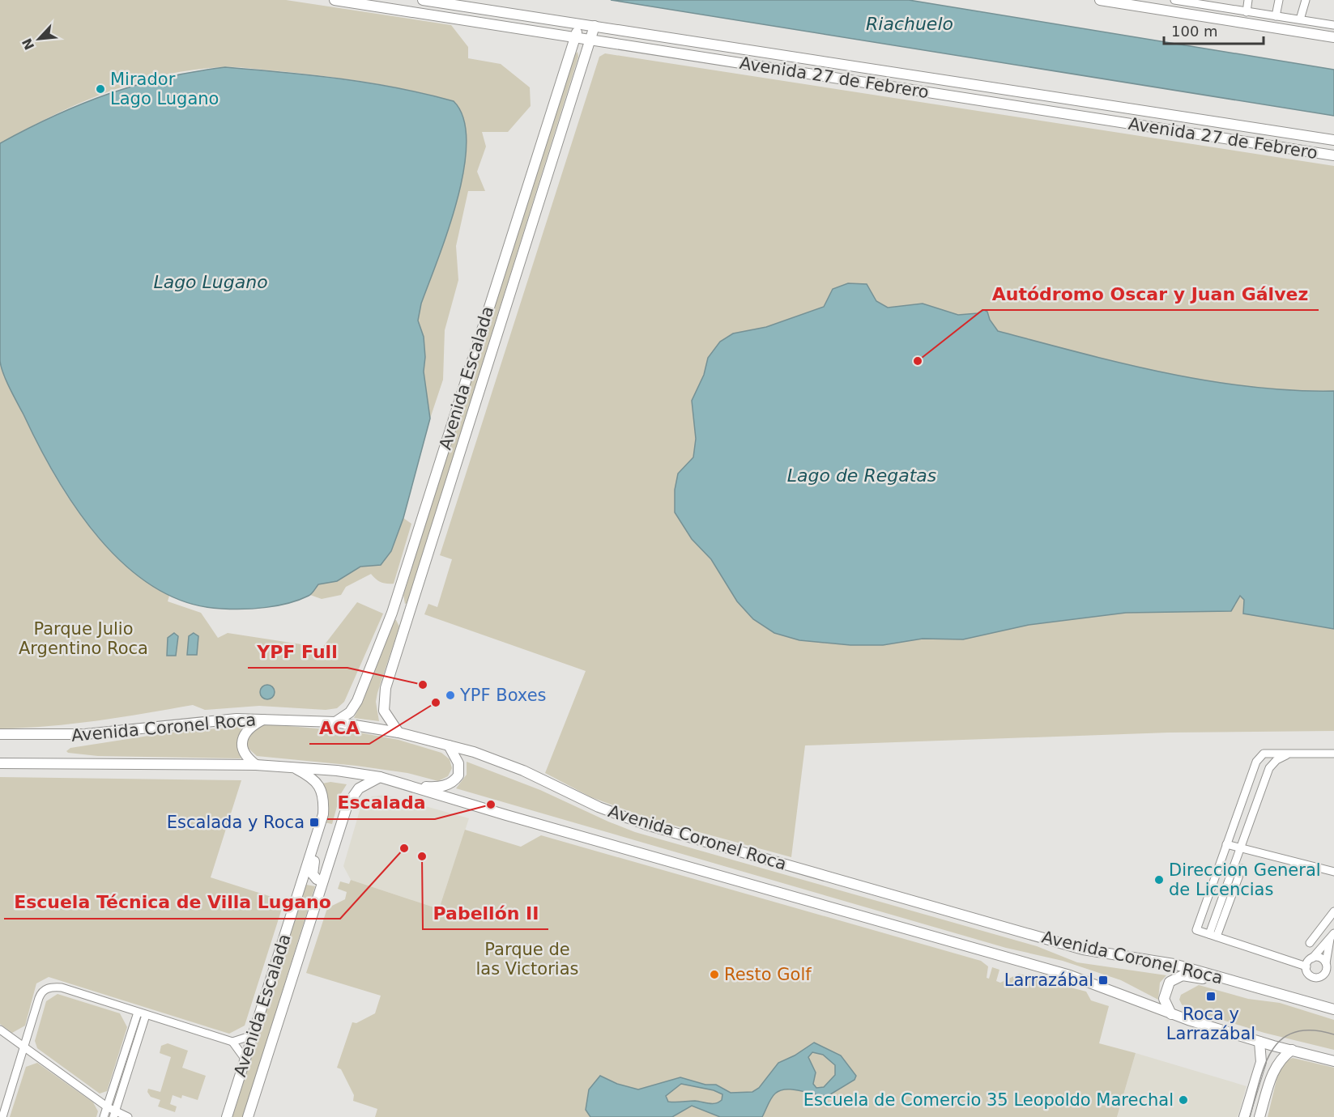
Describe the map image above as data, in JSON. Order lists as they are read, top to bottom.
{
  "streets": {
    "main road": ["Avenida 27 de Febrero", "Avenida Escalada", "Avenida Coronel Roca"]
  },
  "crossings": [
    ["Avenida 27 de Febrero", "Avenida Escalada"],
    ["Avenida Escalada", "Avenida Coronel Roca"]
  ],
  "water": ["Riachuelo", "Lago Lugano", "Lago de Regatas"],
  "parks": ["Parque Julio Argentino Roca", "Parque de las Victorias"],
  "places": {
    "other": [
      "Mirador Lago Lugano",
      "Autódromo Oscar y Juan Gálvez",
      "YPF Full",
      "YPF Boxes",
      "ACA",
      "Escalada",
      "Escuela Técnica de Villa Lugano",
      "Pabellón II",
      "Direccion General de Licencias",
      "Resto Golf",
      "Escuela de Comercio 35 Leopoldo Marechal"
    ],
    "transit": ["Escalada y Roca", "Larrazábal", "Roca y Larrazábal"]
  },
  "scale_bar": "100 m",
  "north": "bottom left"
}
